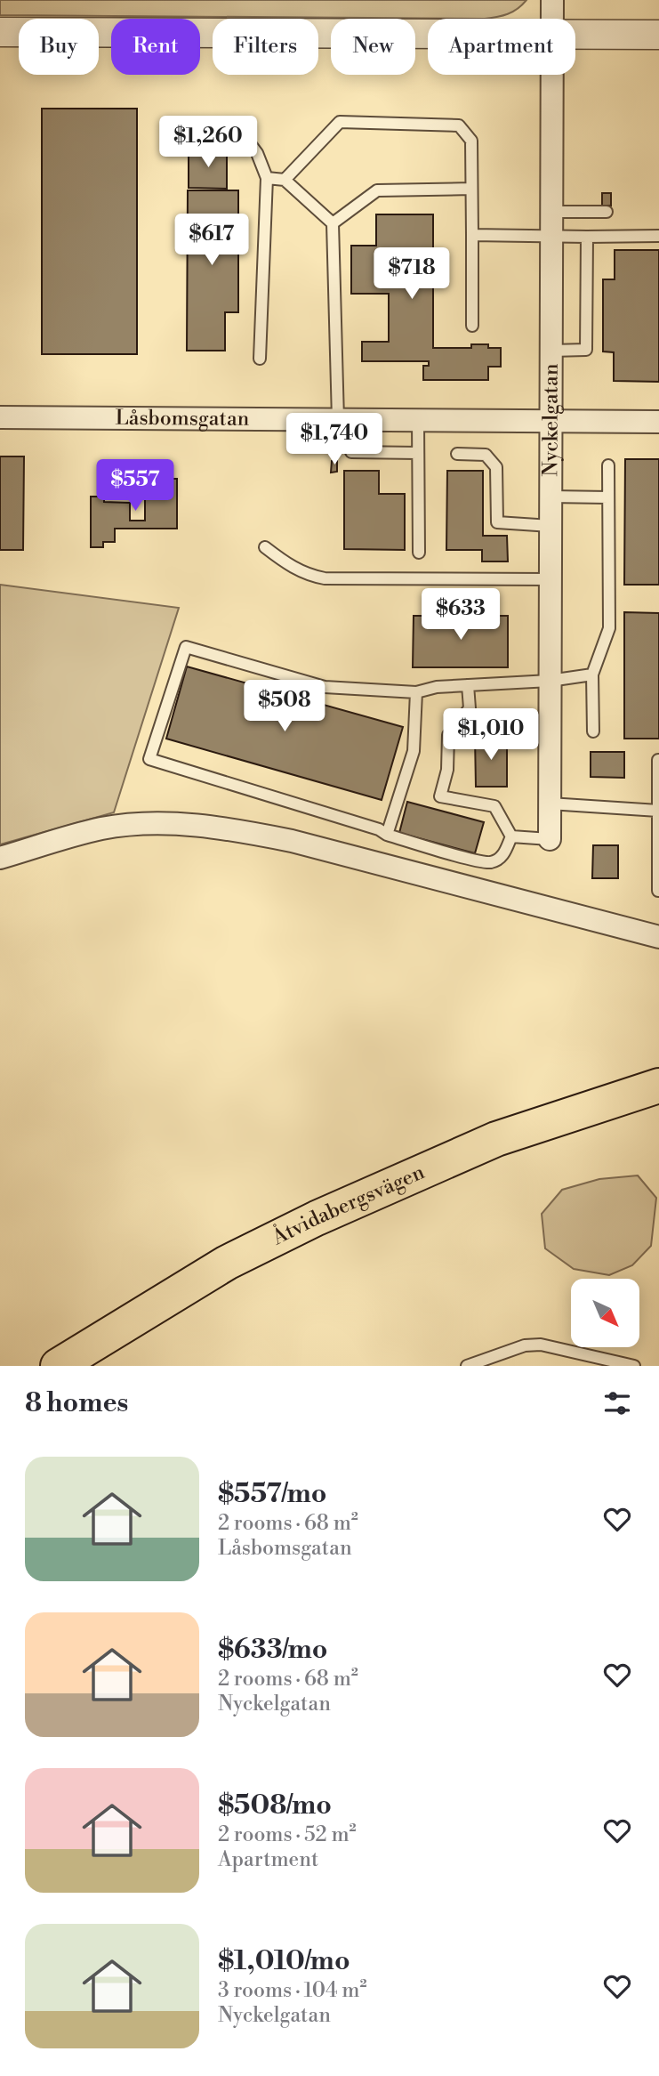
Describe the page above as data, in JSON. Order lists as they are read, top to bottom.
{
  "streets": {
    "main road": ["Åtvidabergsvägen"],
    "street": ["Låsbomsgatan", "Nyckelgatan"]
  },
  "crossings": [
    ["Låsbomsgatan", "Nyckelgatan"]
  ],
  "north": "bottom right",
  "page": {
    "chip": [
      "Buy",
      "Rent",
      "Filters",
      "New",
      "Apartment"
    ],
    "price": [
      "$1,260",
      "$617",
      "$718",
      "$1,740",
      "$557",
      "$633",
      "$508",
      "$1,010"
    ],
    "heading": "8 homes",
    "list": [
      {
        "name": "$557/mo",
        "note": "2 rooms · 68 m² · Låsbomsgatan"
      },
      {
        "name": "$633/mo",
        "note": "2 rooms · 68 m² · Nyckelgatan"
      },
      {
        "name": "$508/mo",
        "note": "2 rooms · 52 m² · Apartment"
      },
      {
        "name": "$1,010/mo",
        "note": "3 rooms · 104 m² · Nyckelgatan"
      }
    ]
  }
}
